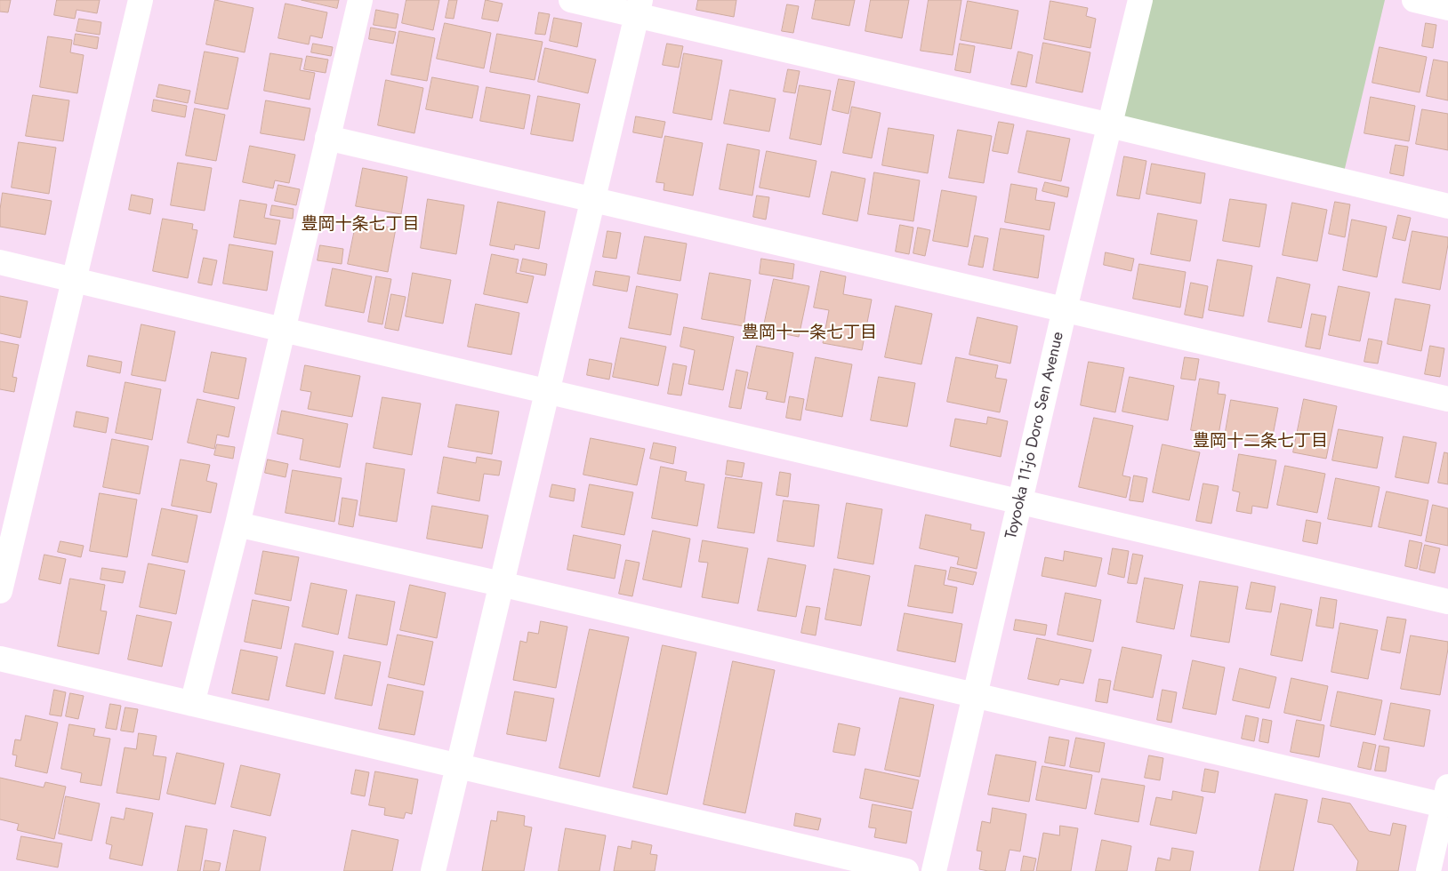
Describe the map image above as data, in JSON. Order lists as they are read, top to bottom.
{
  "streets": {
    "street": ["Toyooka 11-jo Doro Sen Avenue"]
  },
  "districts": ["豊岡十条七丁目", "豊岡十一条七丁目", "豊岡十二条七丁目"]
}
